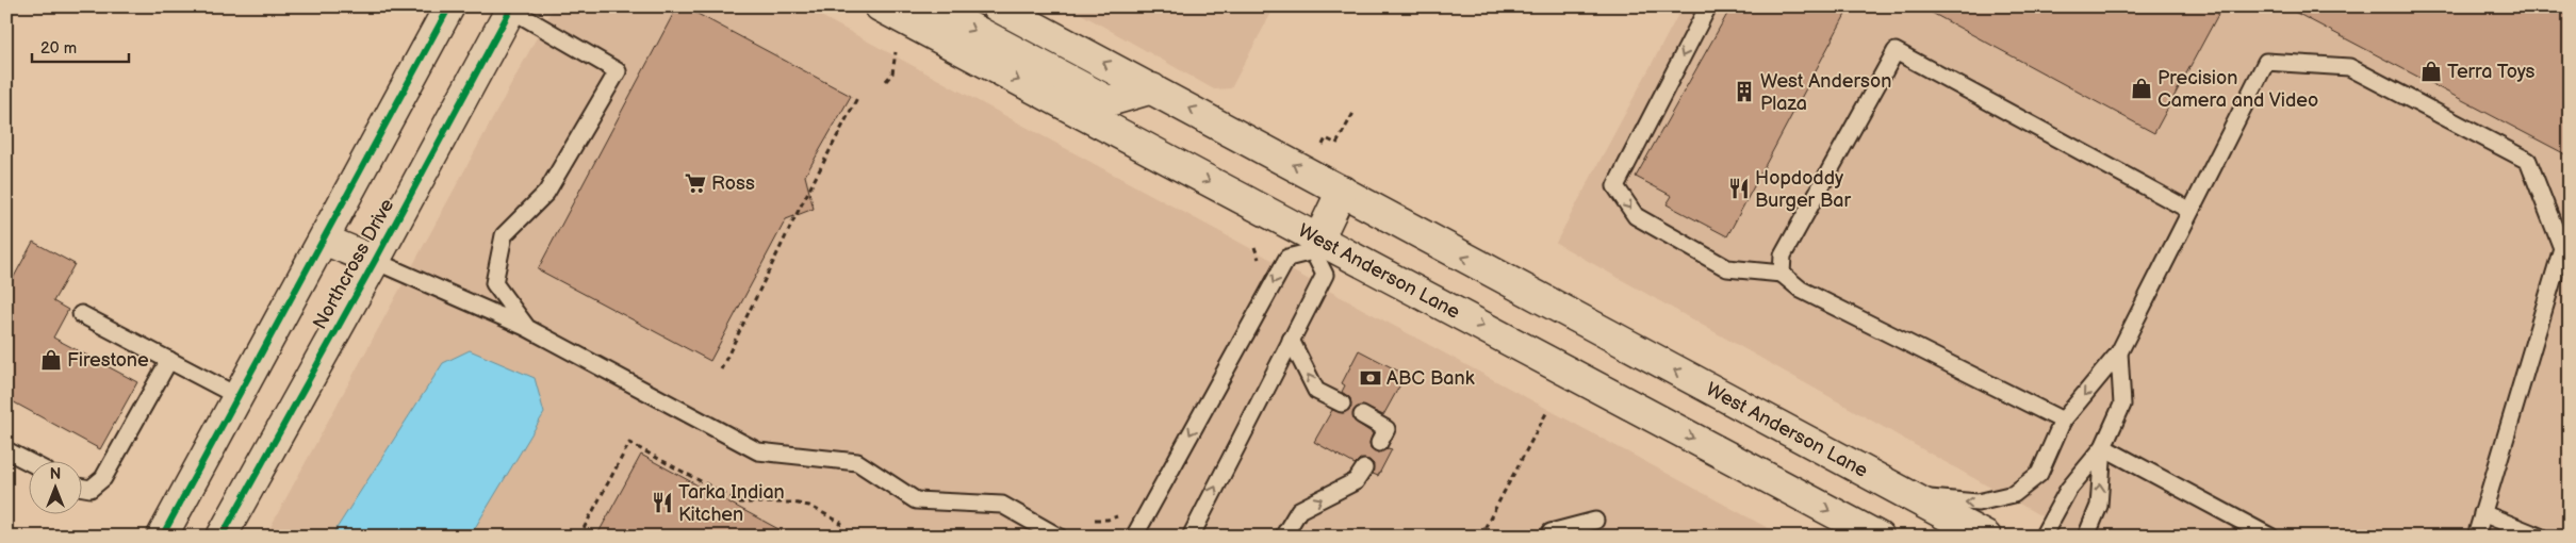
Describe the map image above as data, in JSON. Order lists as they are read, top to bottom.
{
  "streets": {
    "main road": ["Northcross Drive", "West Anderson Lane"]
  },
  "places": {
    "shop": ["Terra Toys", "Precision Camera and Video", "Firestone"],
    "building": ["West Anderson Plaza"],
    "supermarket": ["Ross"],
    "restaurant": ["Hopdoddy Burger Bar", "Tarka Indian Kitchen"],
    "bank": ["ABC Bank"]
  },
  "scale_bar": "20 m",
  "north": "top"
}
